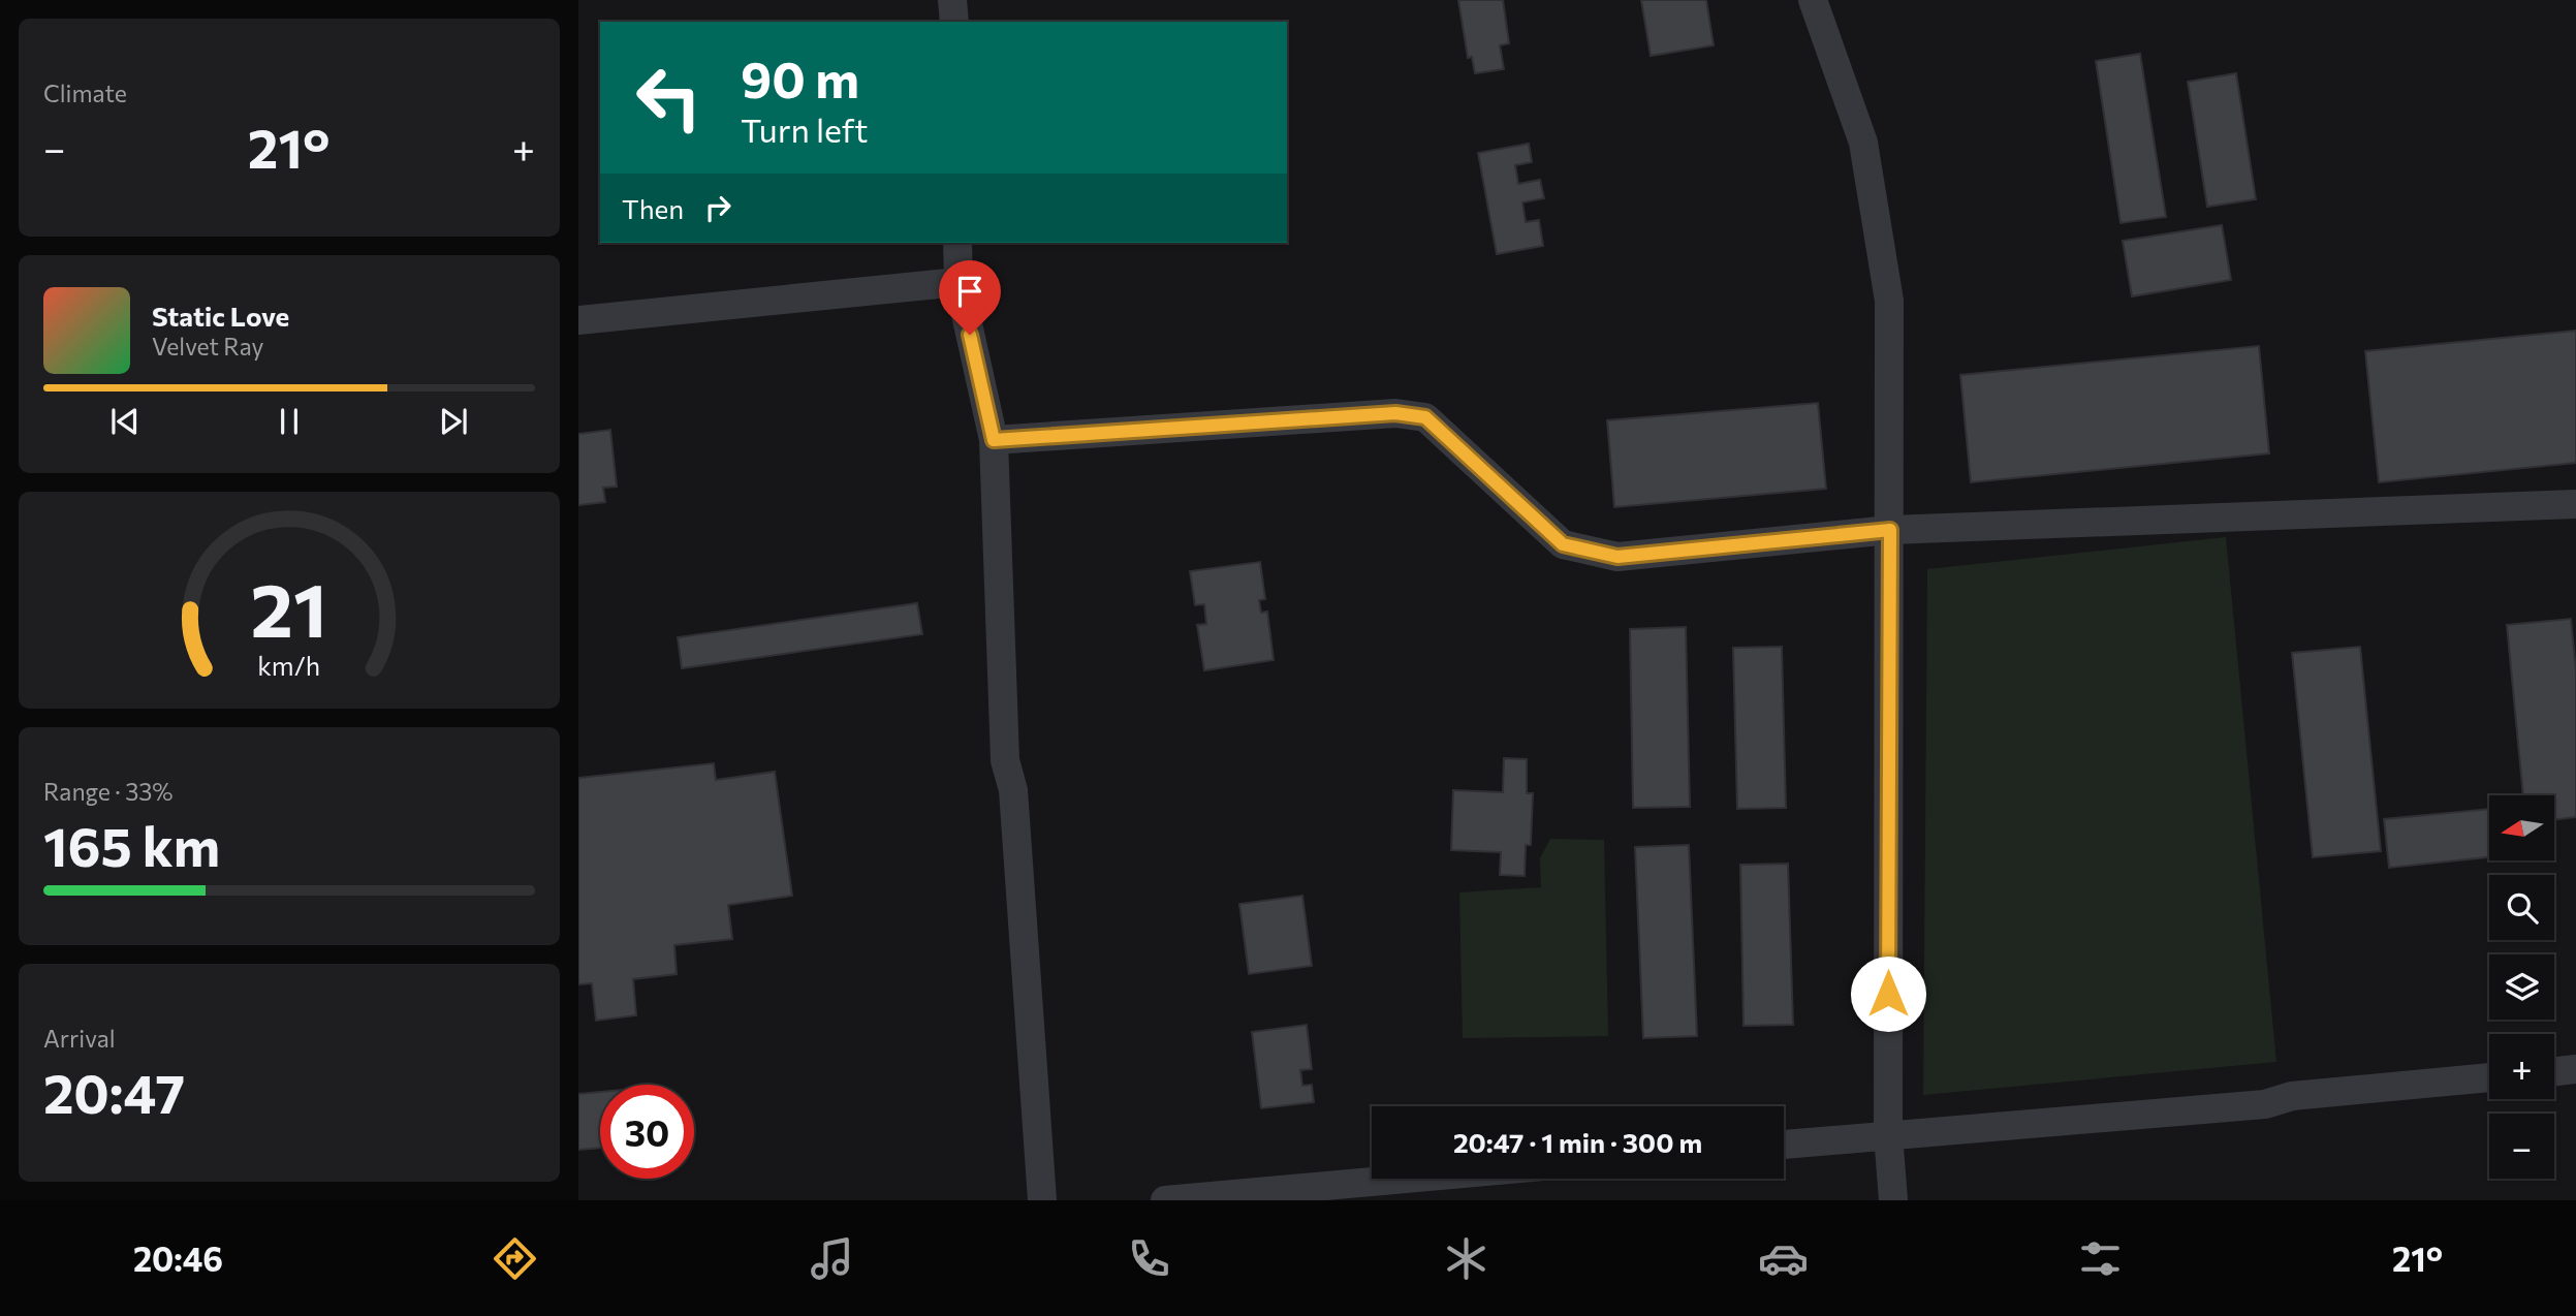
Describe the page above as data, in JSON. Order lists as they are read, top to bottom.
{
  "north": "left",
  "page": {
    "tile": [
      "Climate",
      ["Range · 33%", "165 km"],
      ["Arrival", "20:47"]
    ],
    "turn": ["90 m", "Turn left"],
    "heat": ["−", "21°", "+"],
    "then": "Then",
    "song": ["Static Love", "Velvet Ray"],
    "map_buttons": ["+", "−"],
    "limit": "30",
    "trip": "20:47 · 1 min · 300 m",
    "tabs": ["20:46", "21°"],
    "gauge": ["21", "km/h"]
  }
}
